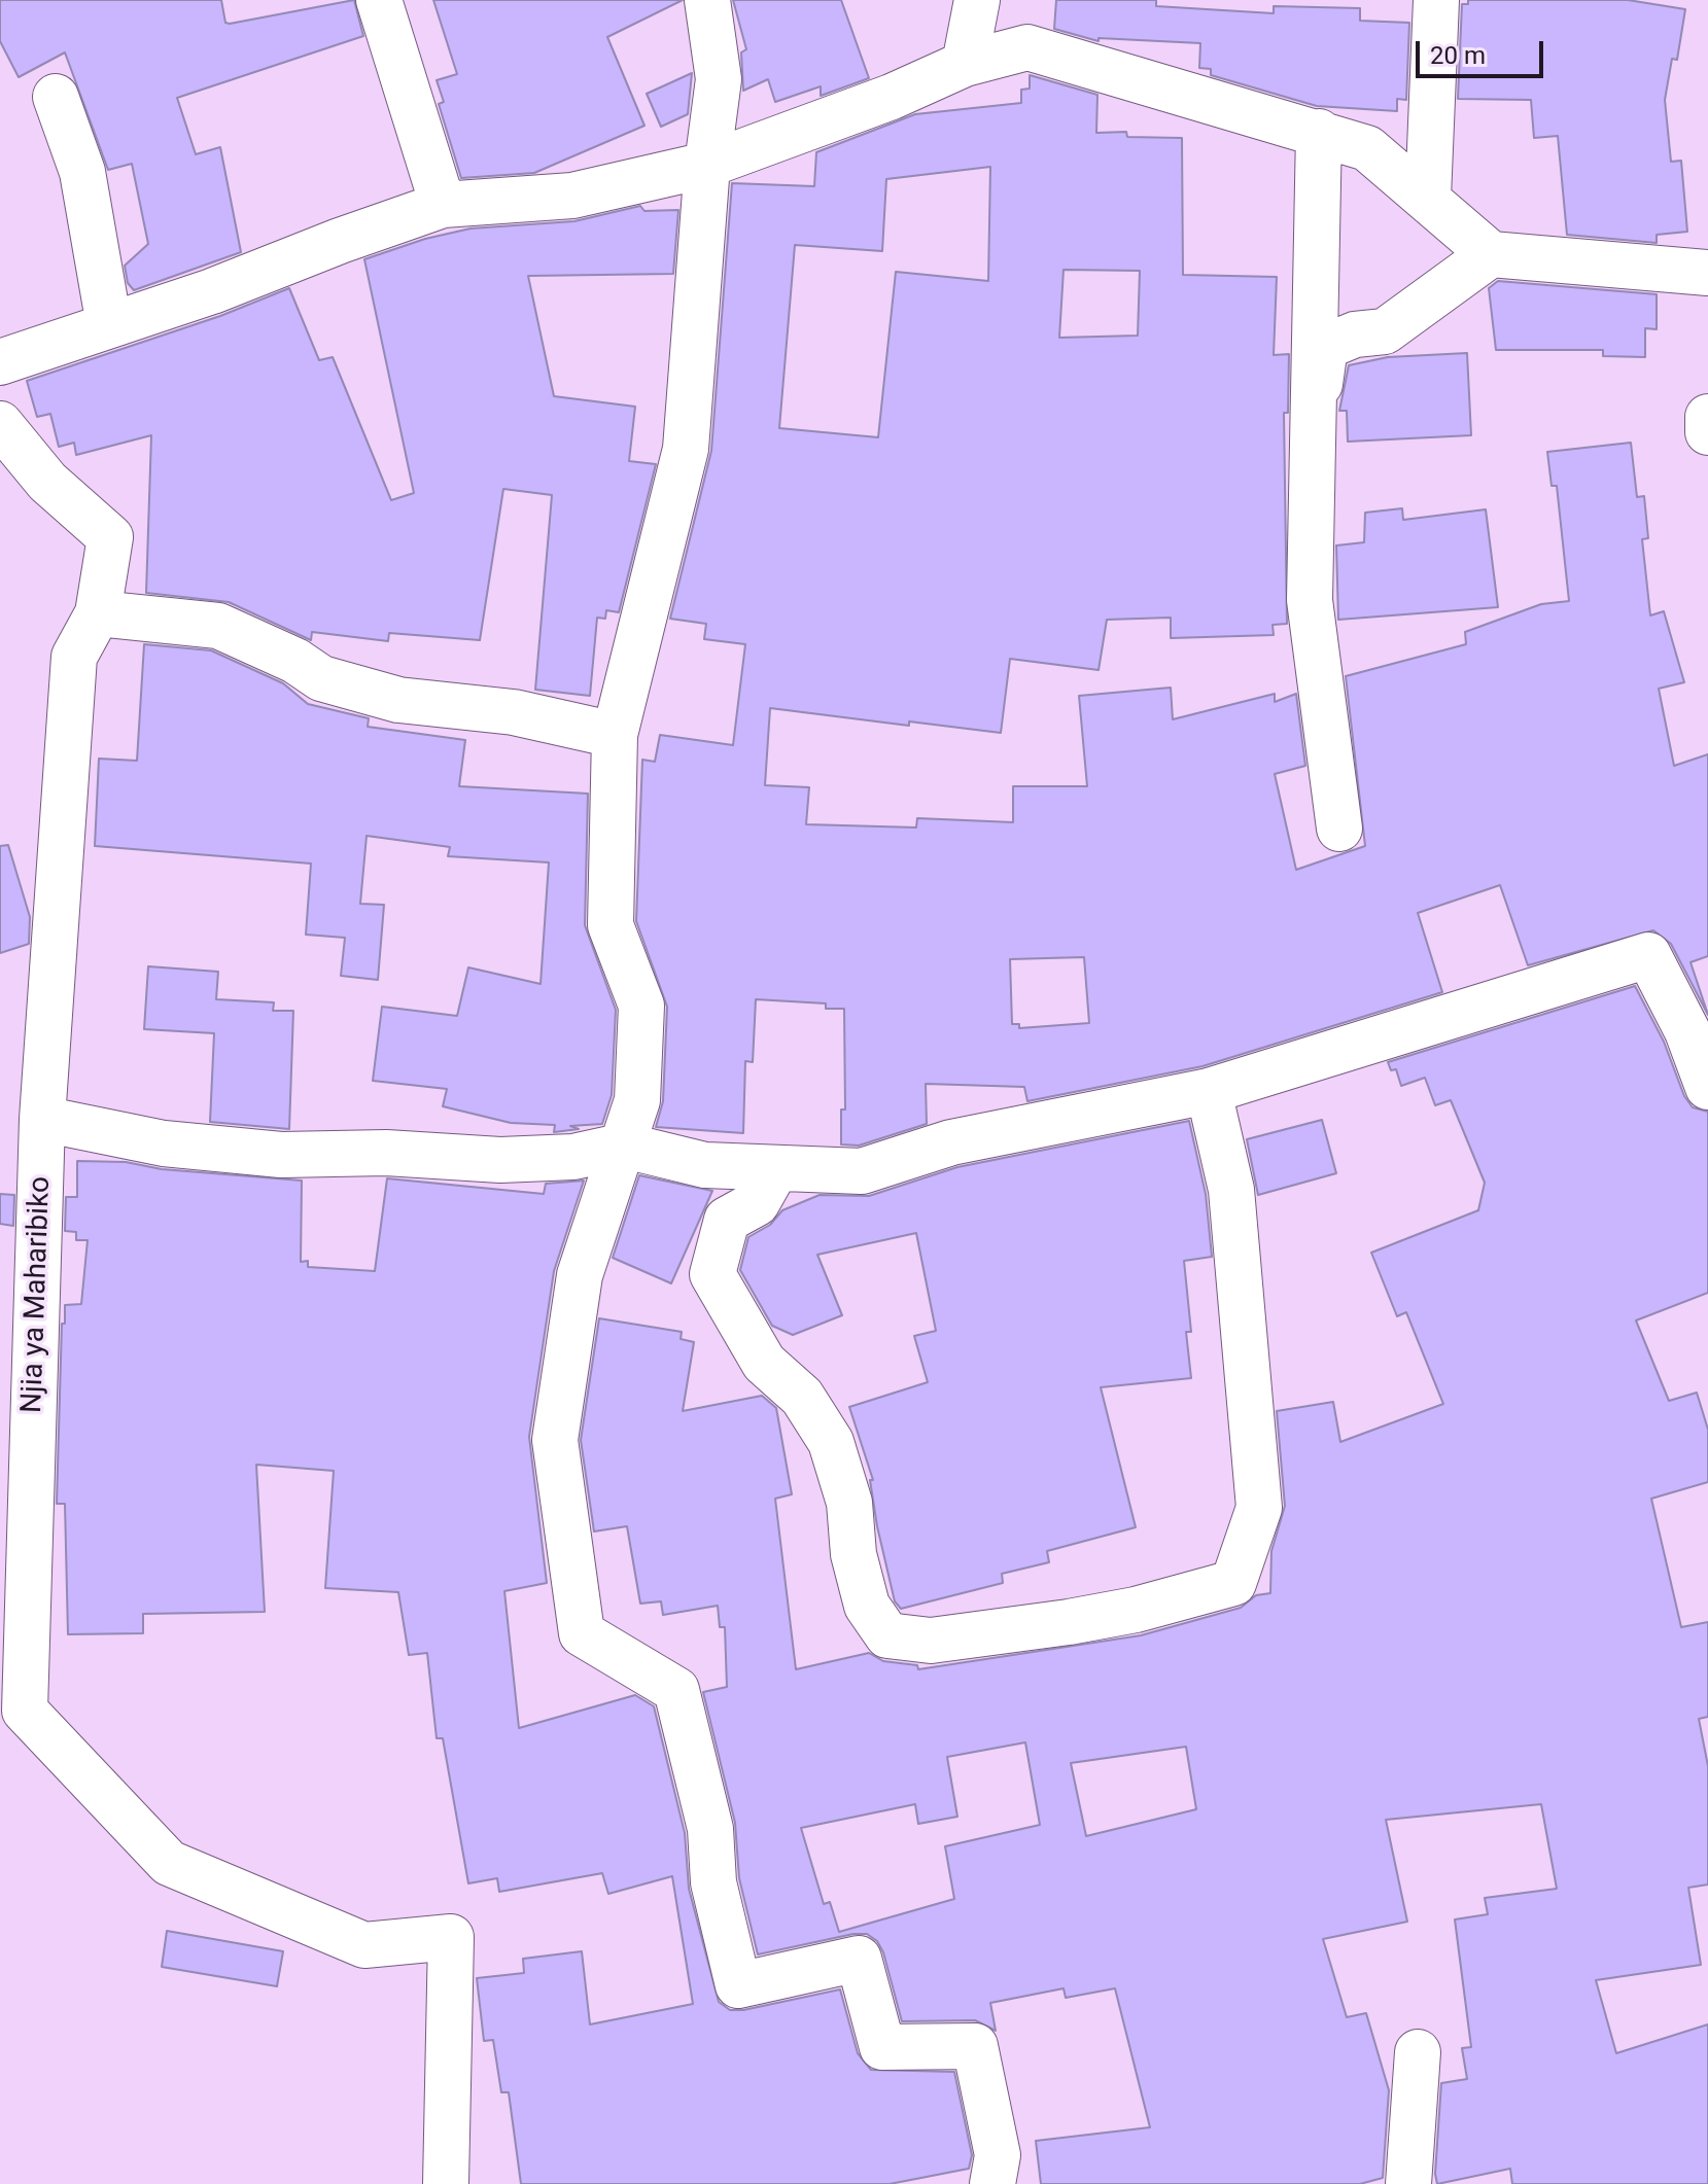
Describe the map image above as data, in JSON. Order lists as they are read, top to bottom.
{
  "streets": {
    "street": ["Njia ya Maharibiko"]
  },
  "scale_bar": "20 m"
}
